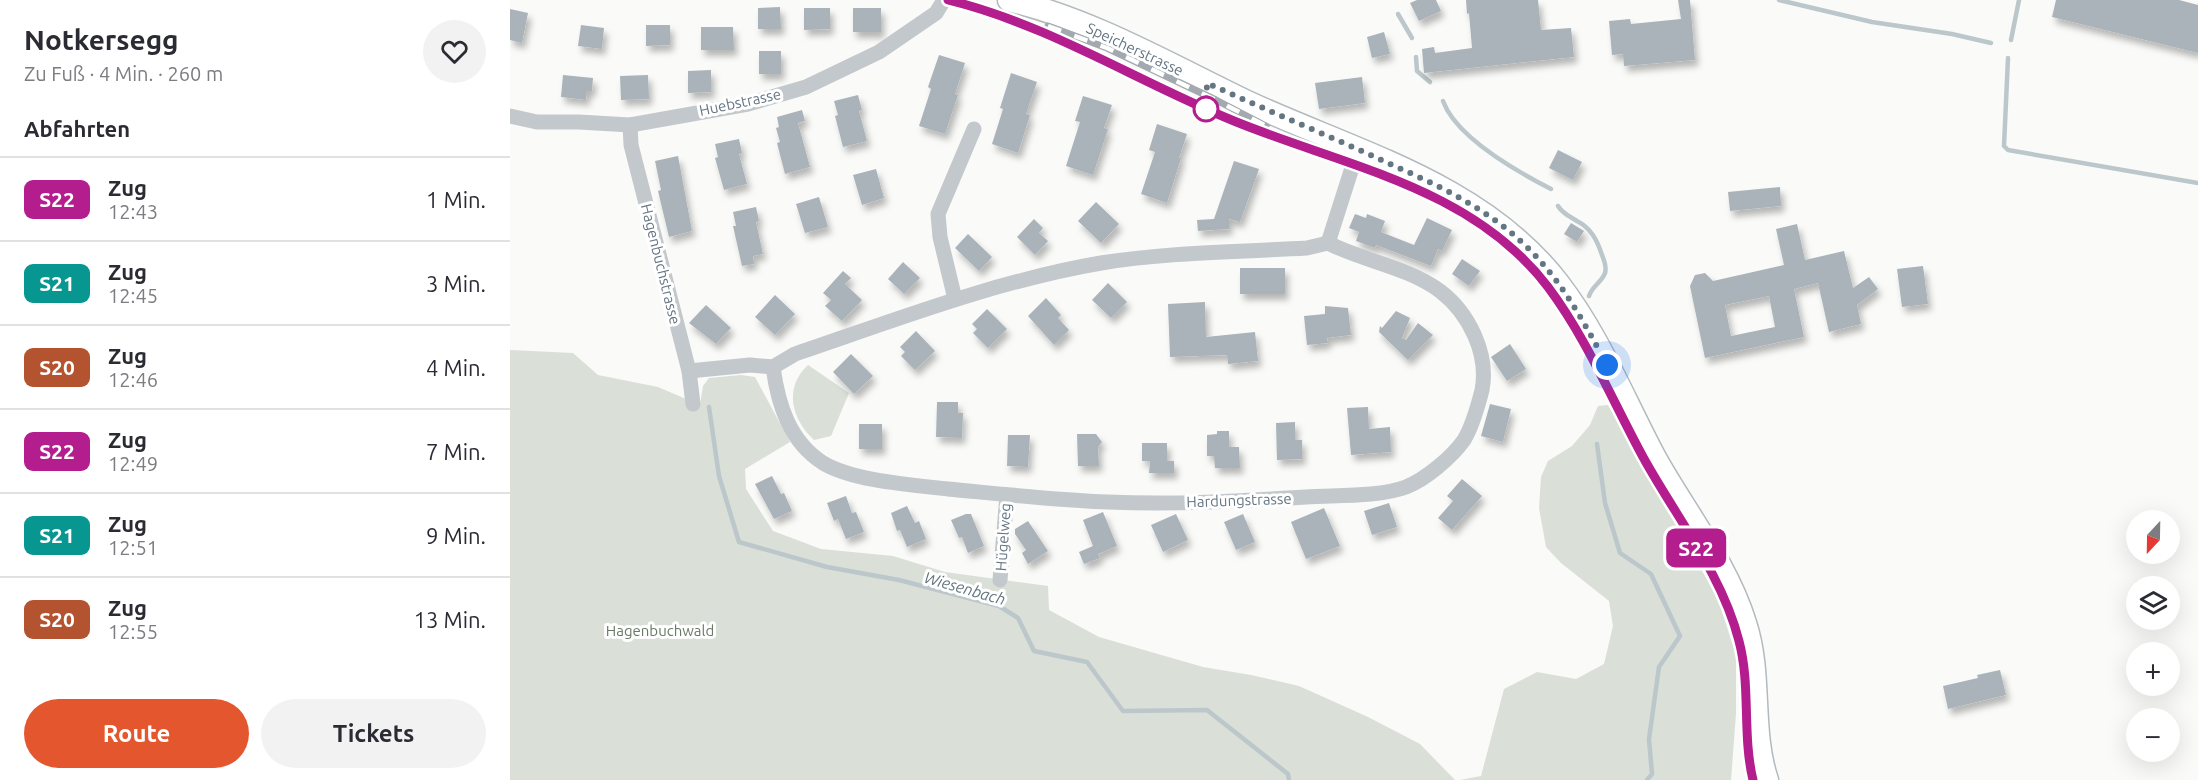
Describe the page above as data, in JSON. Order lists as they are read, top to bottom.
{
  "streets": {
    "main road": ["Speicherstrasse"],
    "street": [
      "Huebstrasse",
      "Hagenbuchstrasse",
      "Hardungstrasse",
      "Hügelweg"
    ]
  },
  "crossings": [
    ["Huebstrasse", "Hagenbuchstrasse"],
    ["Hardungstrasse", "Hügelweg"]
  ],
  "water": ["Wiesenbach"],
  "parks": ["Hagenbuchwald"],
  "north": "bottom",
  "page": {
    "heading": [
      ["Notkersegg", "Zu Fuß · 4 Min. · 260 m"],
      "Abfahrten"
    ],
    "on_map": "S22",
    "list": [
      {
        "mark": "S22",
        "name": "Zug",
        "note": "12:43",
        "value": "1 Min."
      },
      {
        "mark": "S21",
        "name": "Zug",
        "note": "12:45",
        "value": "3 Min."
      },
      {
        "mark": "S20",
        "name": "Zug",
        "note": "12:46",
        "value": "4 Min."
      },
      {
        "mark": "S22",
        "name": "Zug",
        "note": "12:49",
        "value": "7 Min."
      },
      {
        "mark": "S21",
        "name": "Zug",
        "note": "12:51",
        "value": "9 Min."
      },
      {
        "mark": "S20",
        "name": "Zug",
        "note": "12:55",
        "value": "13 Min."
      }
    ],
    "map_buttons": ["+", "−"],
    "buttons": ["Route", "Tickets"]
  }
}
